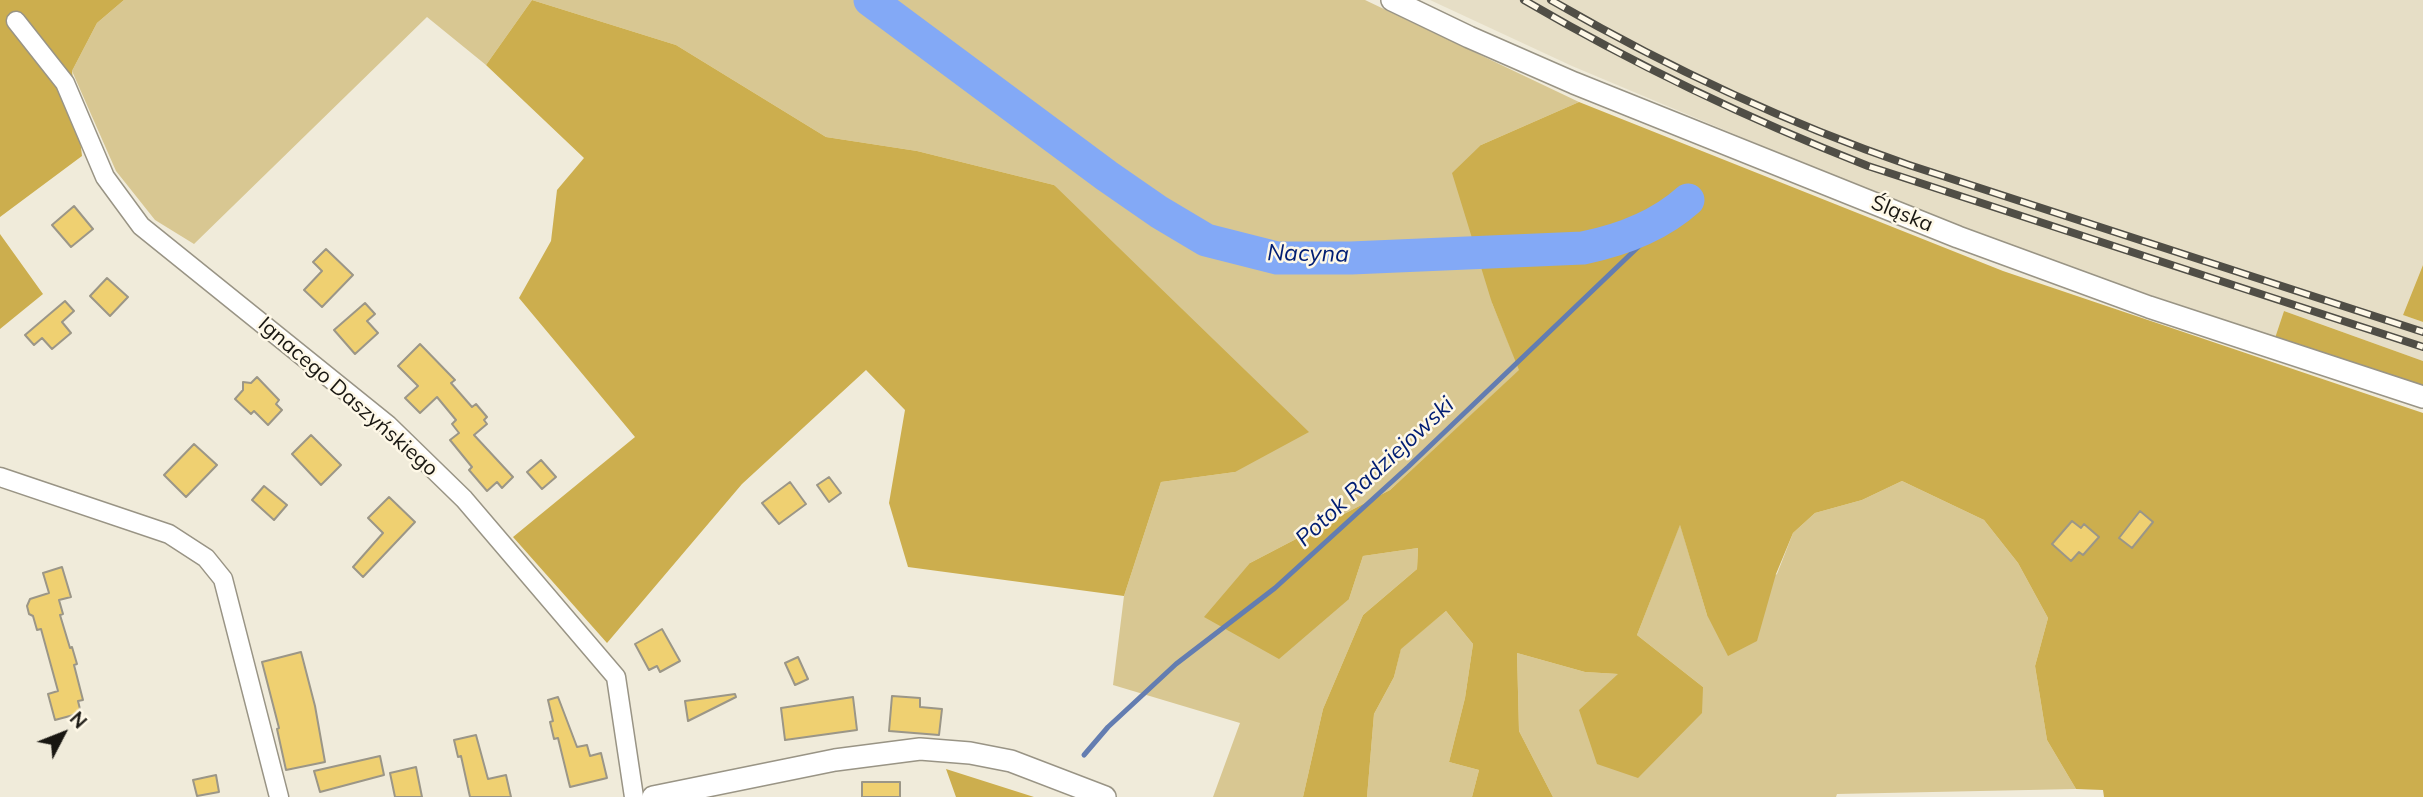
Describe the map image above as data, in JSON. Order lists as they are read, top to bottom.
{
  "streets": {
    "street": ["Śląska", "Ignacego Daszyńskiego"]
  },
  "water": ["Nacyna", "Potok Radziejowski"],
  "north": "top right"
}
